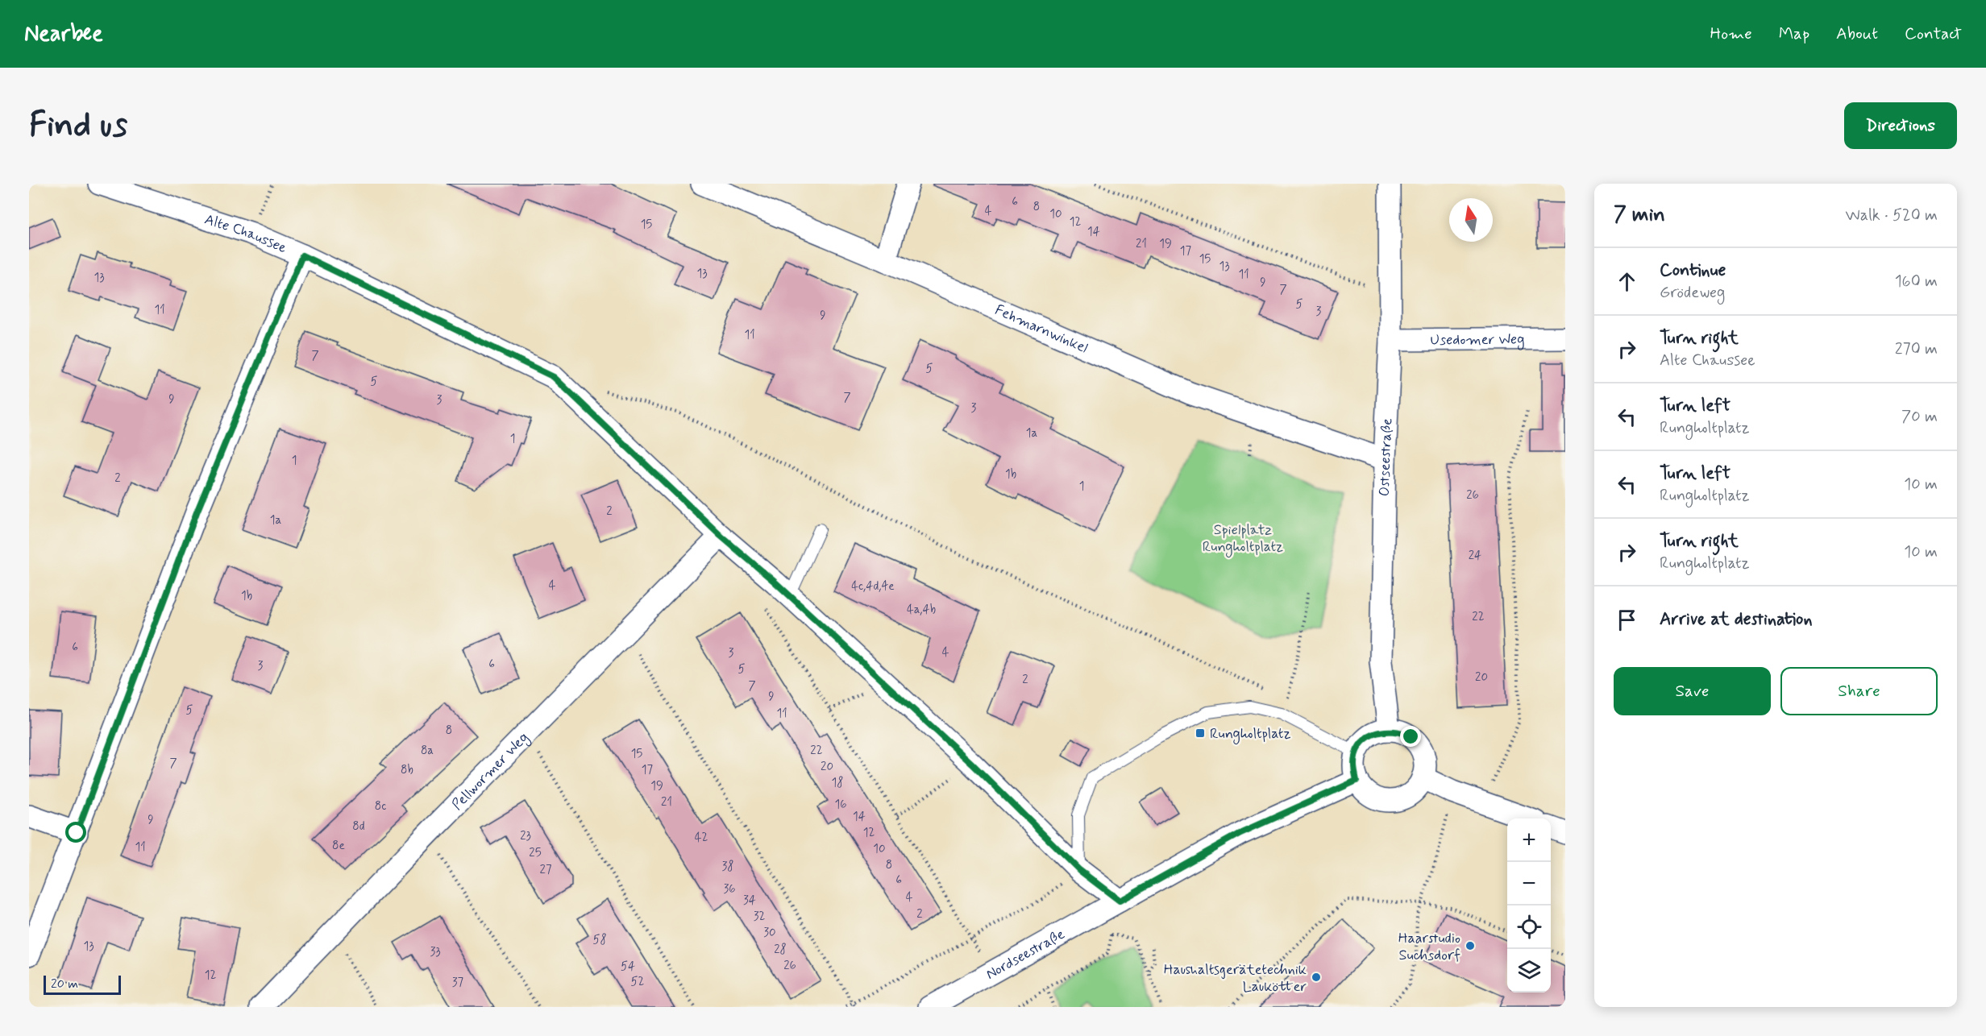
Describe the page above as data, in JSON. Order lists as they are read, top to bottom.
{
  "streets": {
    "street": [
      "Alte Chaussee",
      "Fehmarnwinkel",
      "Usedomer Weg",
      "Ostseestraße",
      "Pellwormer Weg",
      "Nordseestraße"
    ]
  },
  "crossings": [
    ["Alte Chaussee", "Pellwormer Weg"],
    ["Alte Chaussee", "Nordseestraße"],
    ["Fehmarnwinkel", "Ostseestraße"],
    ["Usedomer Weg", "Ostseestraße"]
  ],
  "parks": ["Spielplatz Rungholtplatz"],
  "places": {
    "transit": ["Rungholtplatz"],
    "other": ["Haarstudio Suchsdorf", "Haushaltsgerätetechnik Laukötter"]
  },
  "house_numbers": [
    "6",
    "8",
    "4",
    "10",
    "12",
    "15",
    "14",
    "21",
    "19",
    "17",
    "15",
    "13",
    "13",
    "11",
    "13",
    "9",
    "7",
    "5",
    "11",
    "3",
    "9",
    "11",
    "7",
    "5",
    "5",
    "7",
    "9",
    "3",
    "3",
    "1a",
    "1",
    "1",
    "1b",
    "2",
    "1",
    "26",
    "2",
    "1a",
    "24",
    "4",
    "4c,4d,4e",
    "1b",
    "4a,4b",
    "22",
    "6",
    "4",
    "3",
    "6",
    "3",
    "5",
    "20",
    "2",
    "7",
    "9",
    "5",
    "11",
    "8",
    "8a",
    "22",
    "15",
    "7",
    "20",
    "8b",
    "17",
    "18",
    "19",
    "21",
    "16",
    "8c",
    "14",
    "9",
    "8d",
    "12",
    "23",
    "42",
    "8e",
    "11",
    "10",
    "25",
    "8",
    "38",
    "27",
    "6",
    "36",
    "4",
    "34",
    "2",
    "32",
    "30",
    "58",
    "13",
    "28",
    "33",
    "26",
    "54",
    "12",
    "52",
    "37"
  ],
  "scale_bar": "20 m",
  "north": "top",
  "page": {
    "header": "Nearbee",
    "nav": [
      "Home",
      "Map",
      "About",
      "Contact"
    ],
    "buttons": [
      "Directions",
      ["Save", "Share"]
    ],
    "title": "Find us",
    "heading": ["7 min", "Walk · 520 m"],
    "list": [
      ["Continue", "Grödeweg", "160 m"],
      ["Turn right", "Alte Chaussee", "270 m"],
      ["Turn left", "Rungholtplatz", "70 m"],
      ["Turn left", "Rungholtplatz", "10 m"],
      ["Turn right", "Rungholtplatz", "10 m"],
      "Arrive at destination"
    ],
    "map_buttons": ["+", "−"],
    "scale": "20 m"
  }
}
